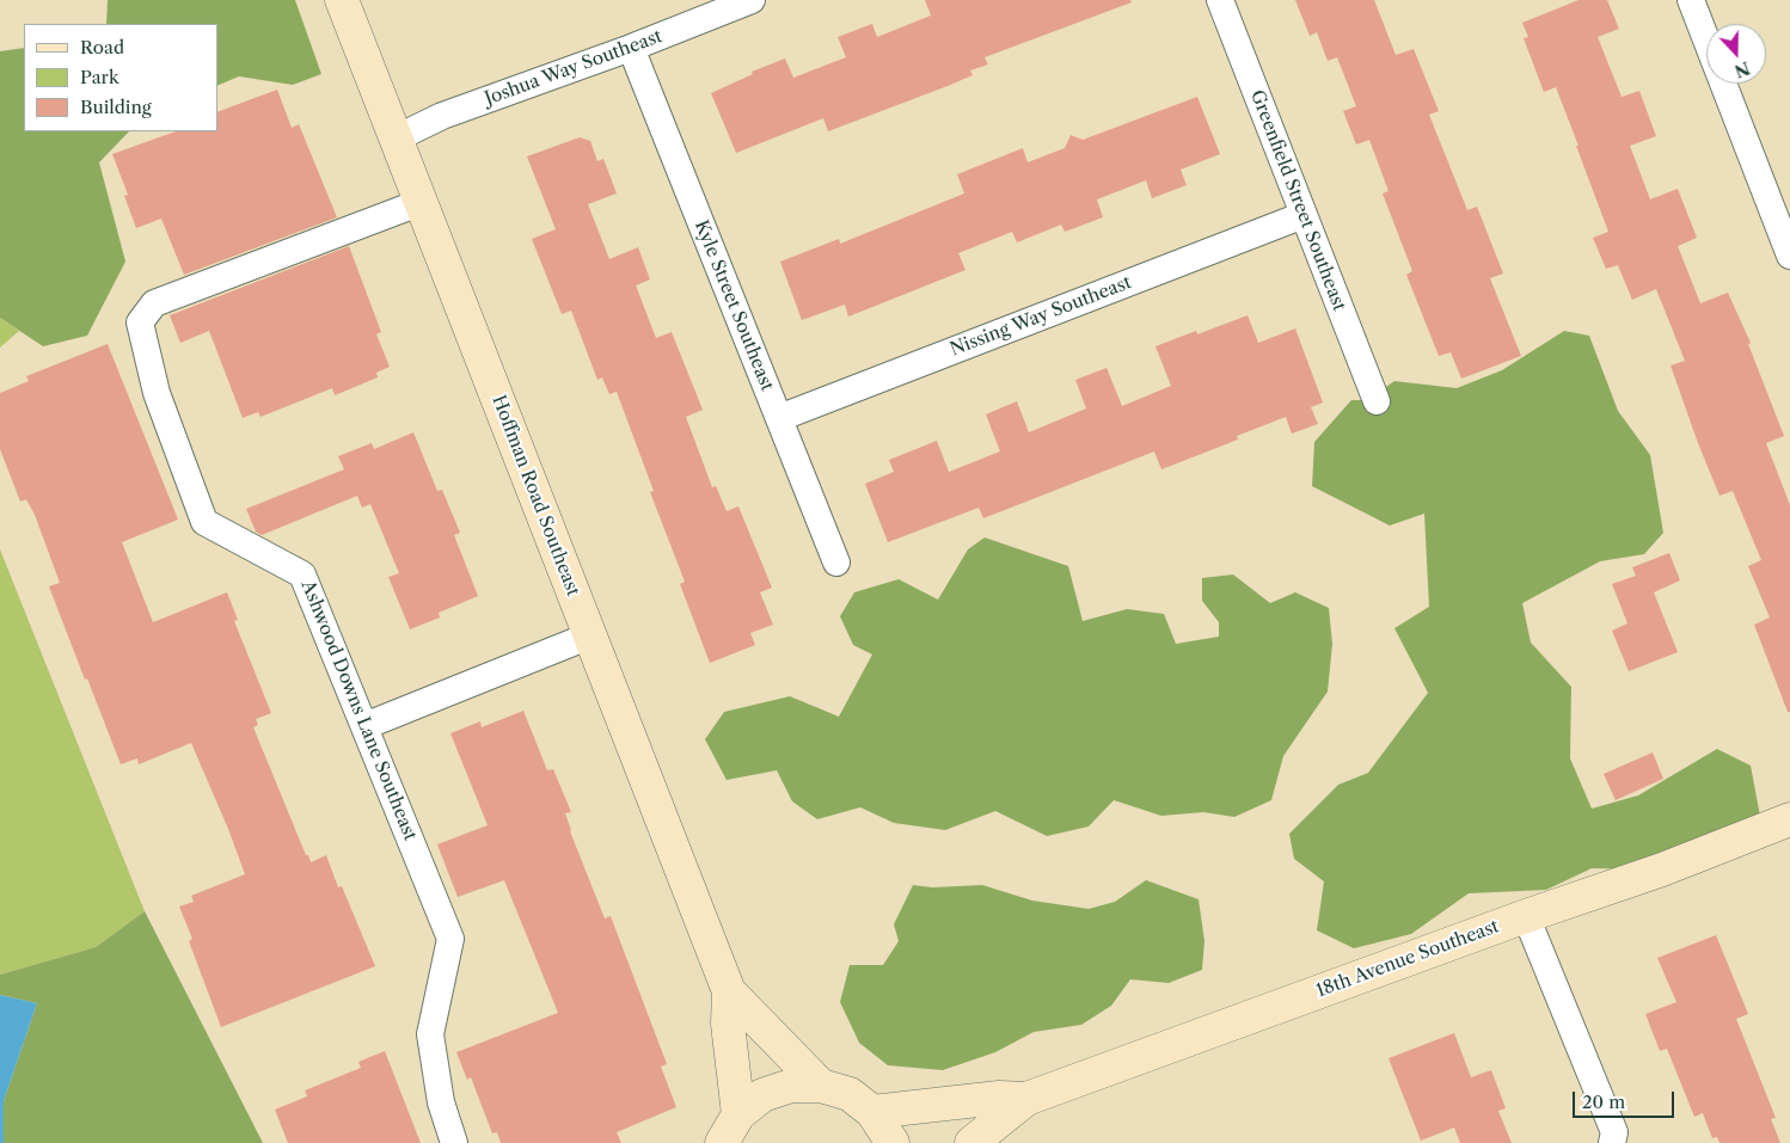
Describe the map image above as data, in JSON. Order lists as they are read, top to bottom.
{
  "streets": {
    "street": [
      "Joshua Way Southeast",
      "Greenfield Street Southeast",
      "Kyle Street Southeast",
      "Nissing Way Southeast",
      "Hoffman Road Southeast",
      "Ashwood Downs Lane Southeast",
      "18th Avenue Southeast"
    ]
  },
  "crossings": [
    ["Joshua Way Southeast", "Kyle Street Southeast"],
    ["Joshua Way Southeast", "Hoffman Road Southeast"],
    ["Greenfield Street Southeast", "Nissing Way Southeast"],
    ["Kyle Street Southeast", "Nissing Way Southeast"],
    ["Hoffman Road Southeast", "Ashwood Downs Lane Southeast"]
  ],
  "legend": ["Road", "Park", "Building"],
  "scale_bar": "20 m",
  "north": "bottom"
}
